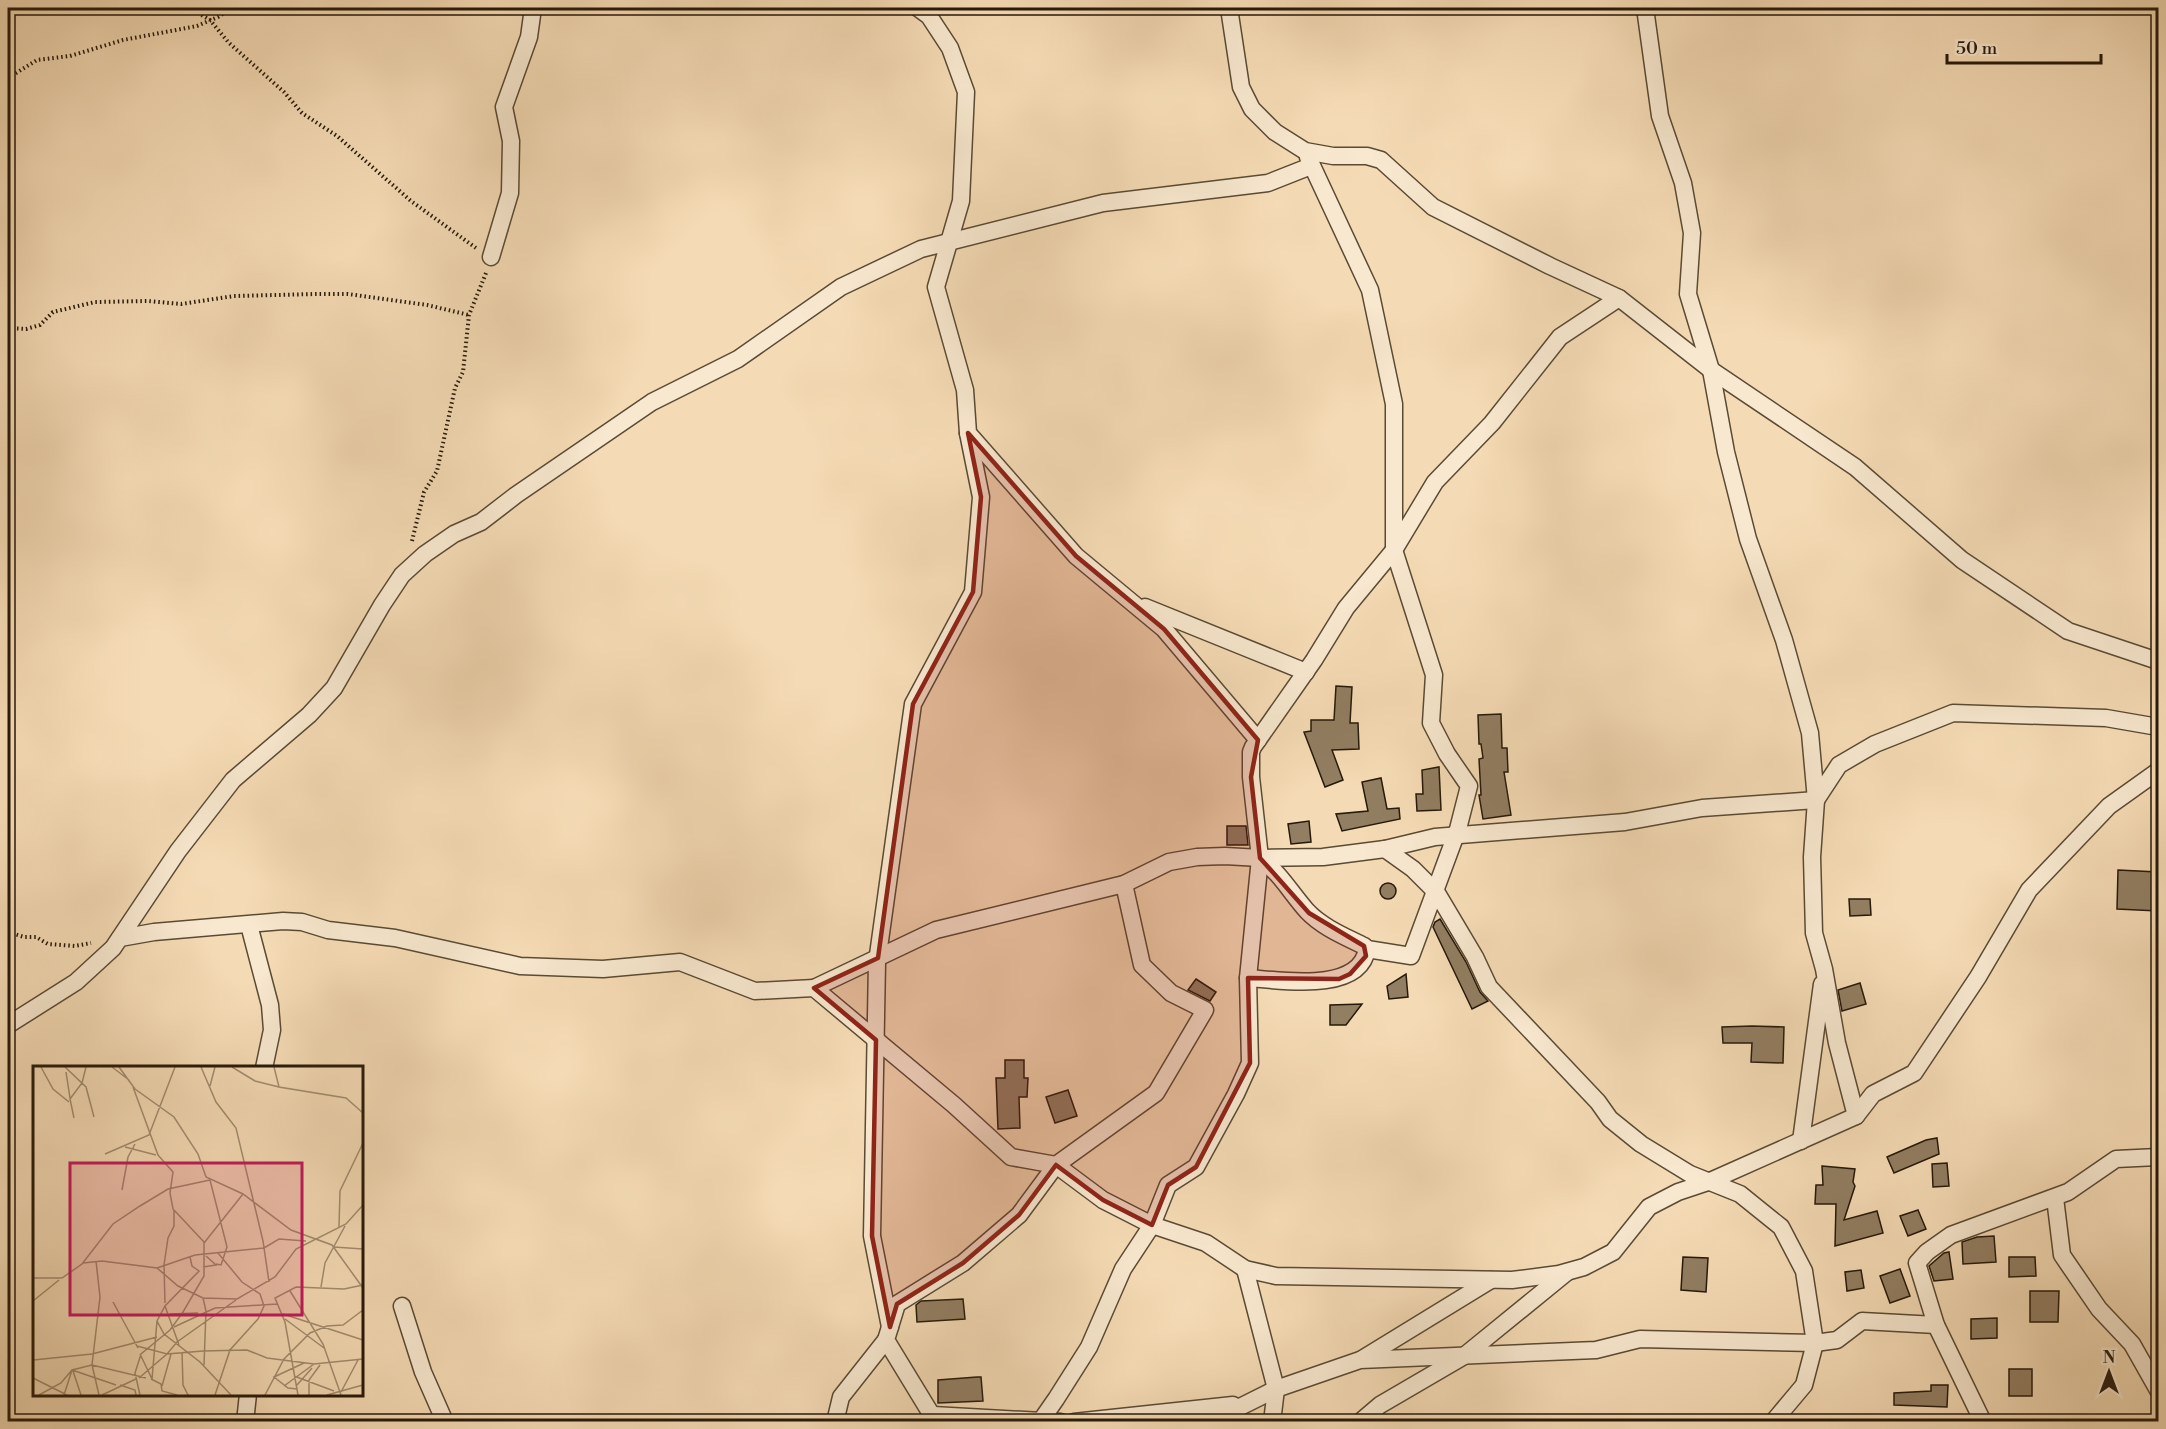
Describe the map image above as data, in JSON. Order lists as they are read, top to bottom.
{
  "scale_bar": "50 m",
  "north": "top"
}
